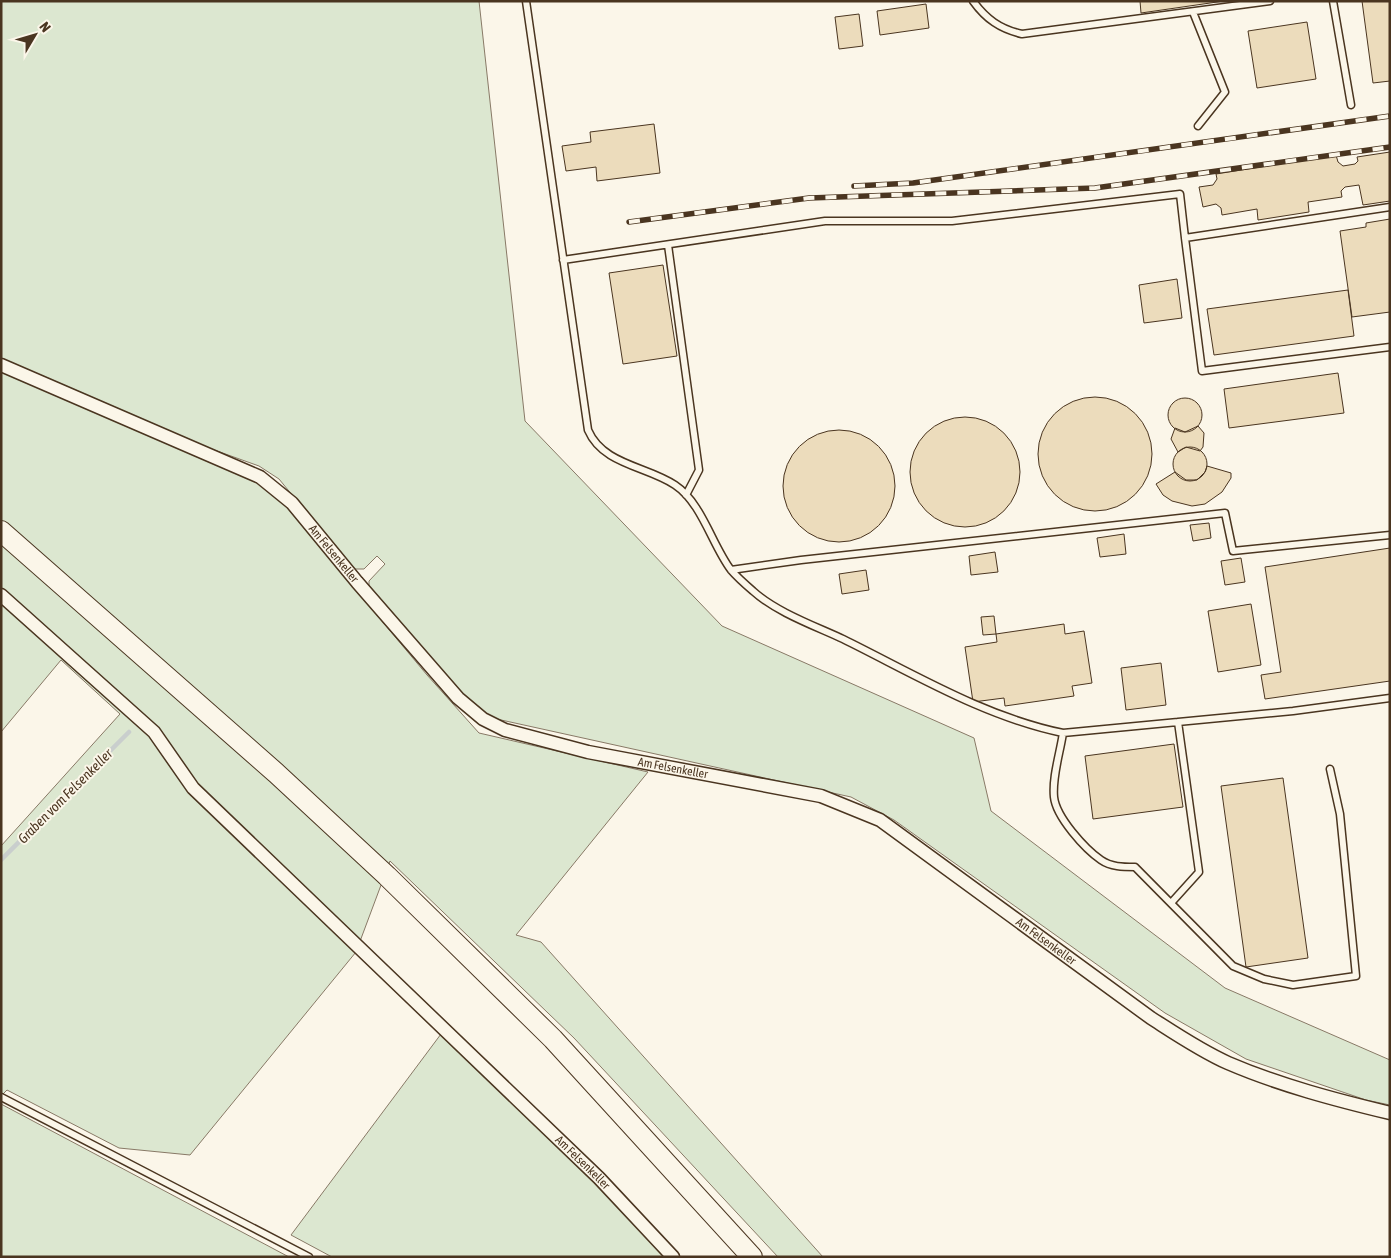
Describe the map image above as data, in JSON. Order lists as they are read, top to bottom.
{
  "streets": {
    "street": ["Am Felsenkeller"]
  },
  "water": ["Graben vom Felsenkeller"],
  "north": "top right"
}
